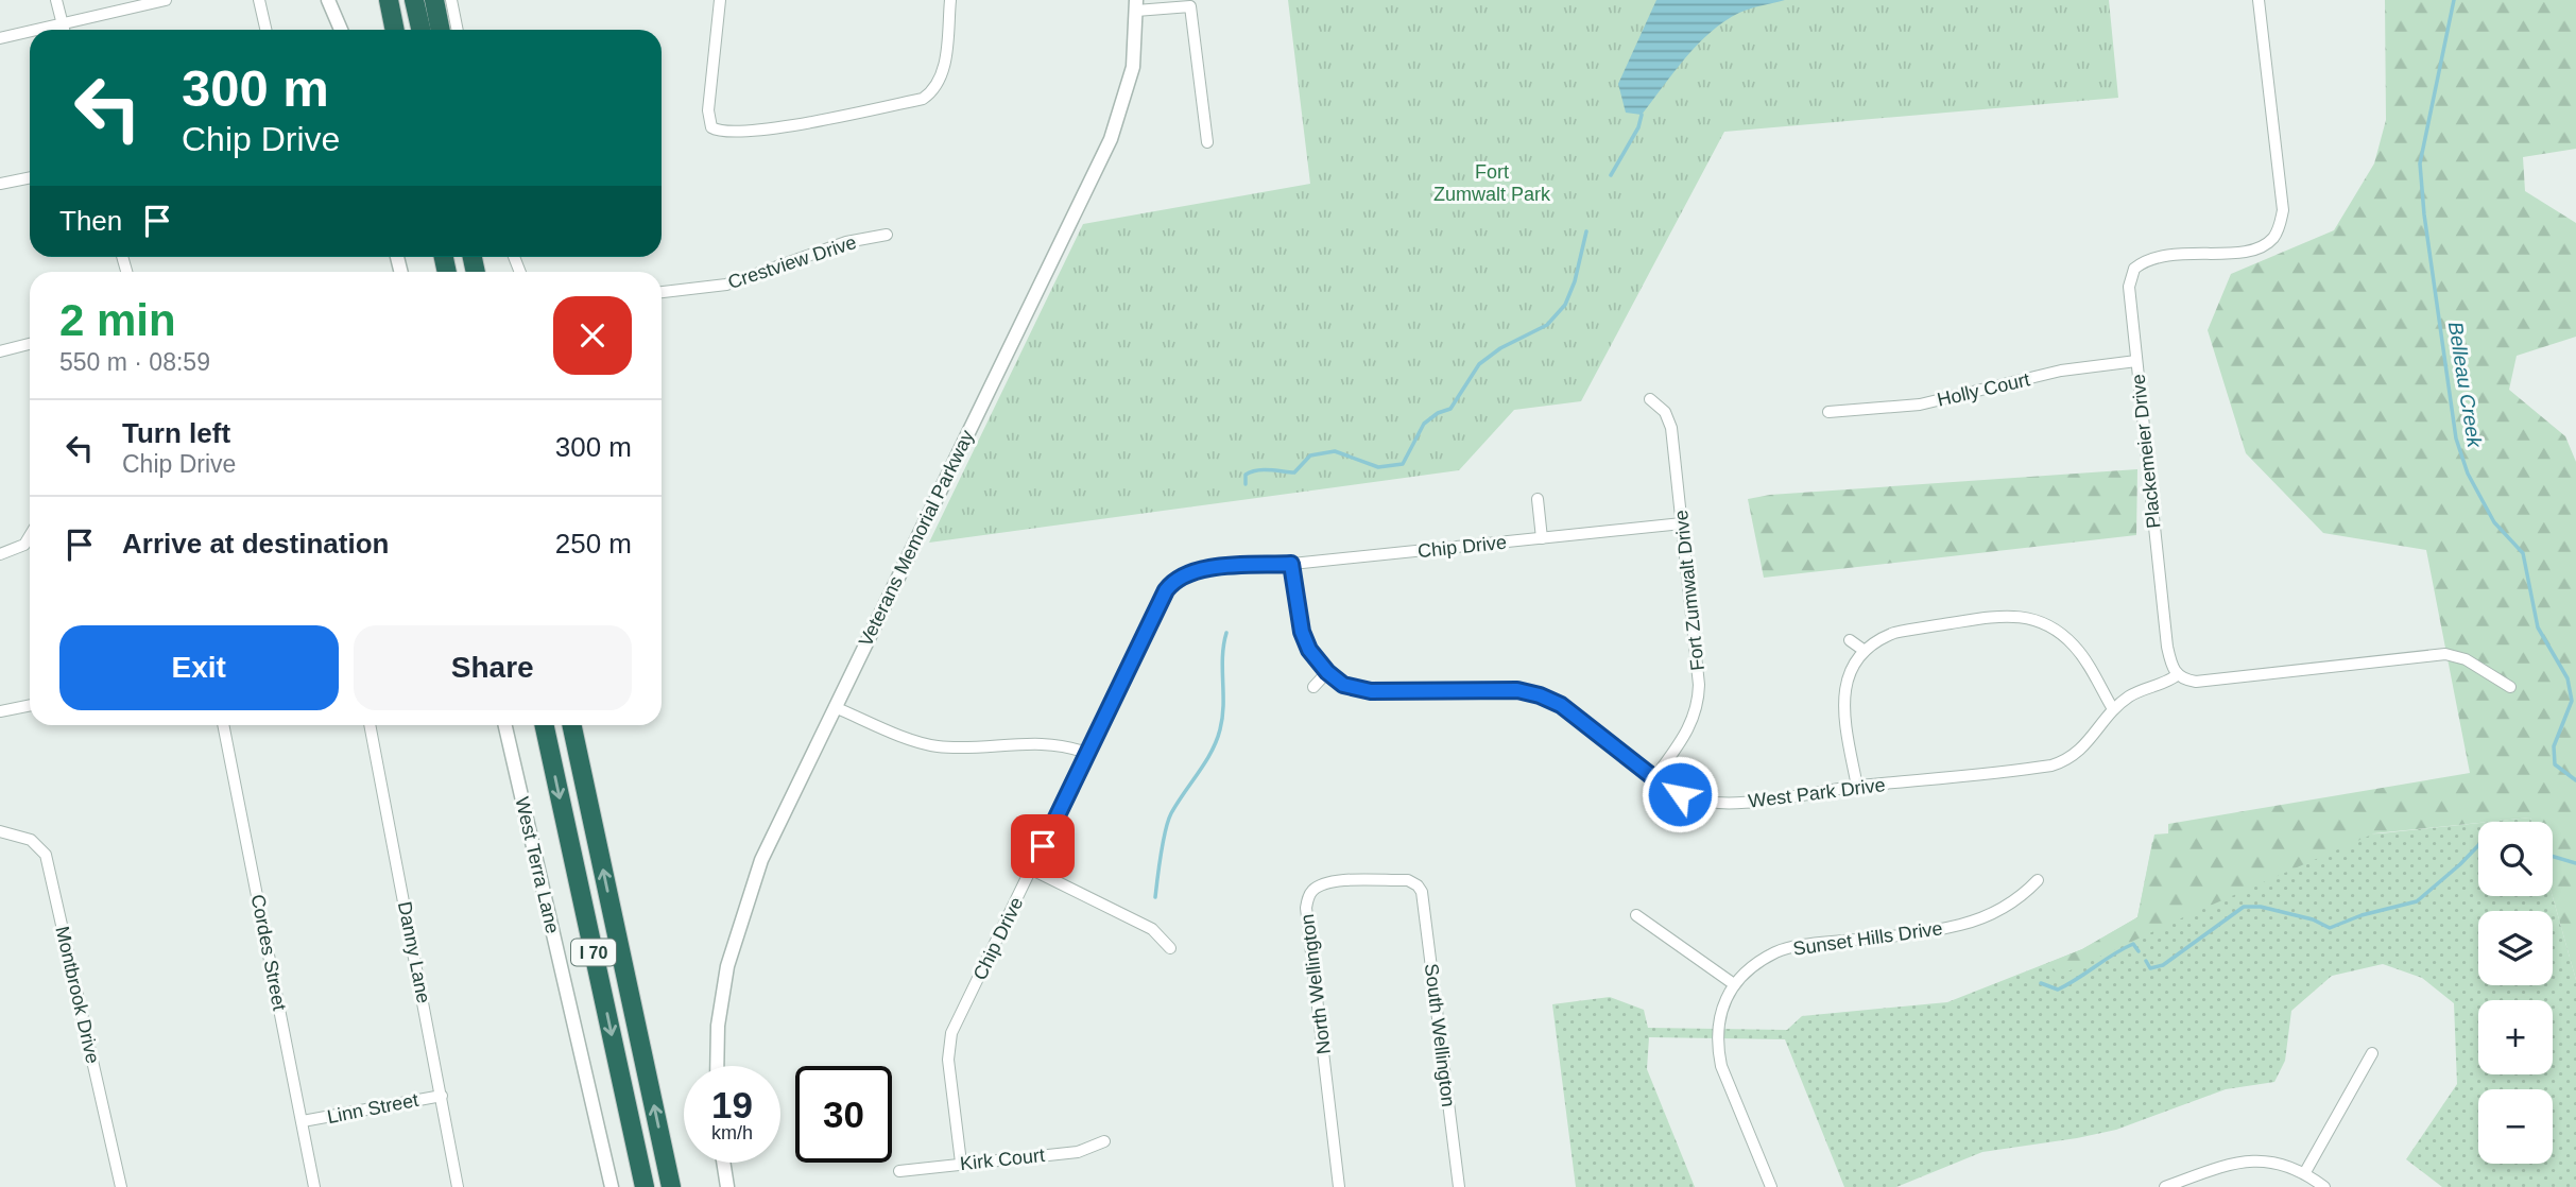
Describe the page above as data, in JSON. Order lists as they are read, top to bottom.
{
  "streets": {
    "highway": ["I 70"],
    "street": [
      "Crestview Drive",
      "Holly Court",
      "Plackemeier Drive",
      "Veterans Memorial Parkway",
      "Chip Drive",
      "Fort Zumwalt Drive",
      "West Park Drive",
      "West Terra Lane",
      "Sunset Hills Drive",
      "Cordes Street",
      "Danny Lane",
      "North Wellington",
      "Montbrook Drive",
      "South Wellington",
      "Linn Street",
      "Kirk Court"
    ]
  },
  "crossings": [
    ["Holly Court", "Plackemeier Drive"],
    ["Plackemeier Drive", "West Park Drive"],
    ["Chip Drive", "Fort Zumwalt Drive"],
    ["Chip Drive", "West Park Drive"],
    ["Chip Drive", "Kirk Court"],
    ["Fort Zumwalt Drive", "West Park Drive"],
    ["Cordes Street", "Linn Street"],
    ["Danny Lane", "Linn Street"],
    ["North Wellington", "South Wellington"]
  ],
  "water": ["Belleau Creek"],
  "parks": ["Fort Zumwalt Park"],
  "page": {
    "turn": ["300 m", "Chip Drive"],
    "then": "Then",
    "heading": ["2 min", "550 m · 08:59"],
    "list": [
      {
        "name": "Turn left",
        "note": "Chip Drive",
        "value": "300 m"
      },
      {
        "name": "Arrive at destination",
        "value": "250 m"
      }
    ],
    "buttons": ["Exit", "Share"],
    "map_buttons": ["+", "−"],
    "speed": "19 km/h",
    "limit": "30"
  }
}
